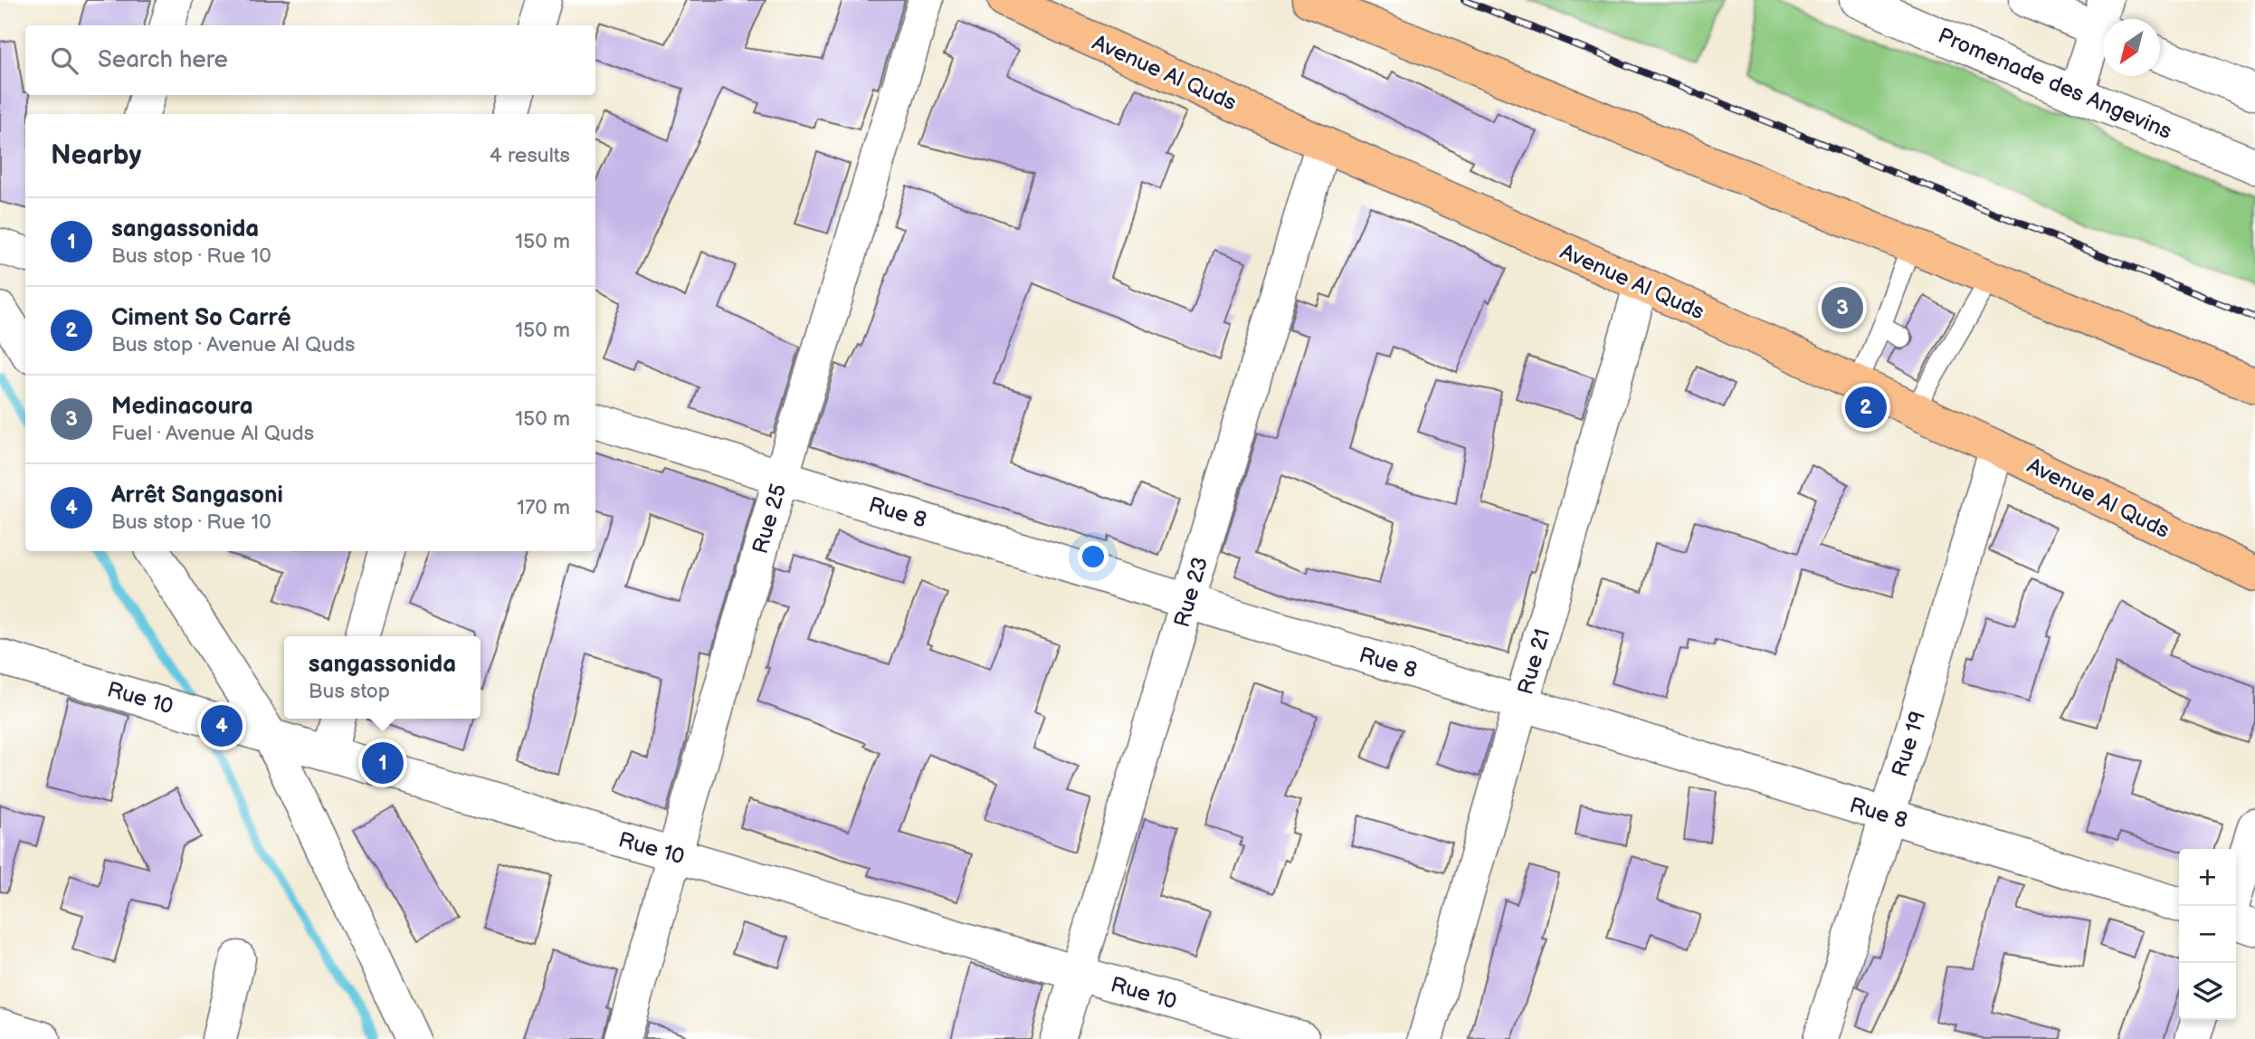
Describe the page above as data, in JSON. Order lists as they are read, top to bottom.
{
  "streets": {
    "main road": ["Avenue Al Quds"],
    "street": [
      "Promenade des Angevins",
      "Rue 8",
      "Rue 25",
      "Rue 23",
      "Rue 21",
      "Rue 10",
      "Rue 19"
    ]
  },
  "crossings": [
    ["Avenue Al Quds", "Rue 23"],
    ["Avenue Al Quds", "Rue 21"],
    ["Avenue Al Quds", "Rue 19"],
    ["Rue 8", "Rue 25"],
    ["Rue 8", "Rue 23"],
    ["Rue 8", "Rue 21"],
    ["Rue 8", "Rue 19"],
    ["Rue 25", "Rue 10"],
    ["Rue 23", "Rue 10"]
  ],
  "north": "bottom left",
  "page": {
    "search": "Search here",
    "heading": ["Nearby", "4 results"],
    "list": [
      {
        "mark": "1",
        "name": "sangassonida",
        "note": "Bus stop · Rue 10",
        "value": "150 m"
      },
      {
        "mark": "2",
        "name": "Ciment So Carré",
        "note": "Bus stop · Avenue Al Quds",
        "value": "150 m"
      },
      {
        "mark": "3",
        "name": "Medinacoura",
        "note": "Fuel · Avenue Al Quds",
        "value": "150 m"
      },
      {
        "mark": "4",
        "name": "Arrêt Sangasoni",
        "note": "Bus stop · Rue 10",
        "value": "170 m"
      }
    ],
    "pins": [
      "3",
      "2",
      "4",
      "1"
    ],
    "popup": ["sangassonida", "Bus stop"],
    "map_buttons": ["+", "−"]
  }
}
